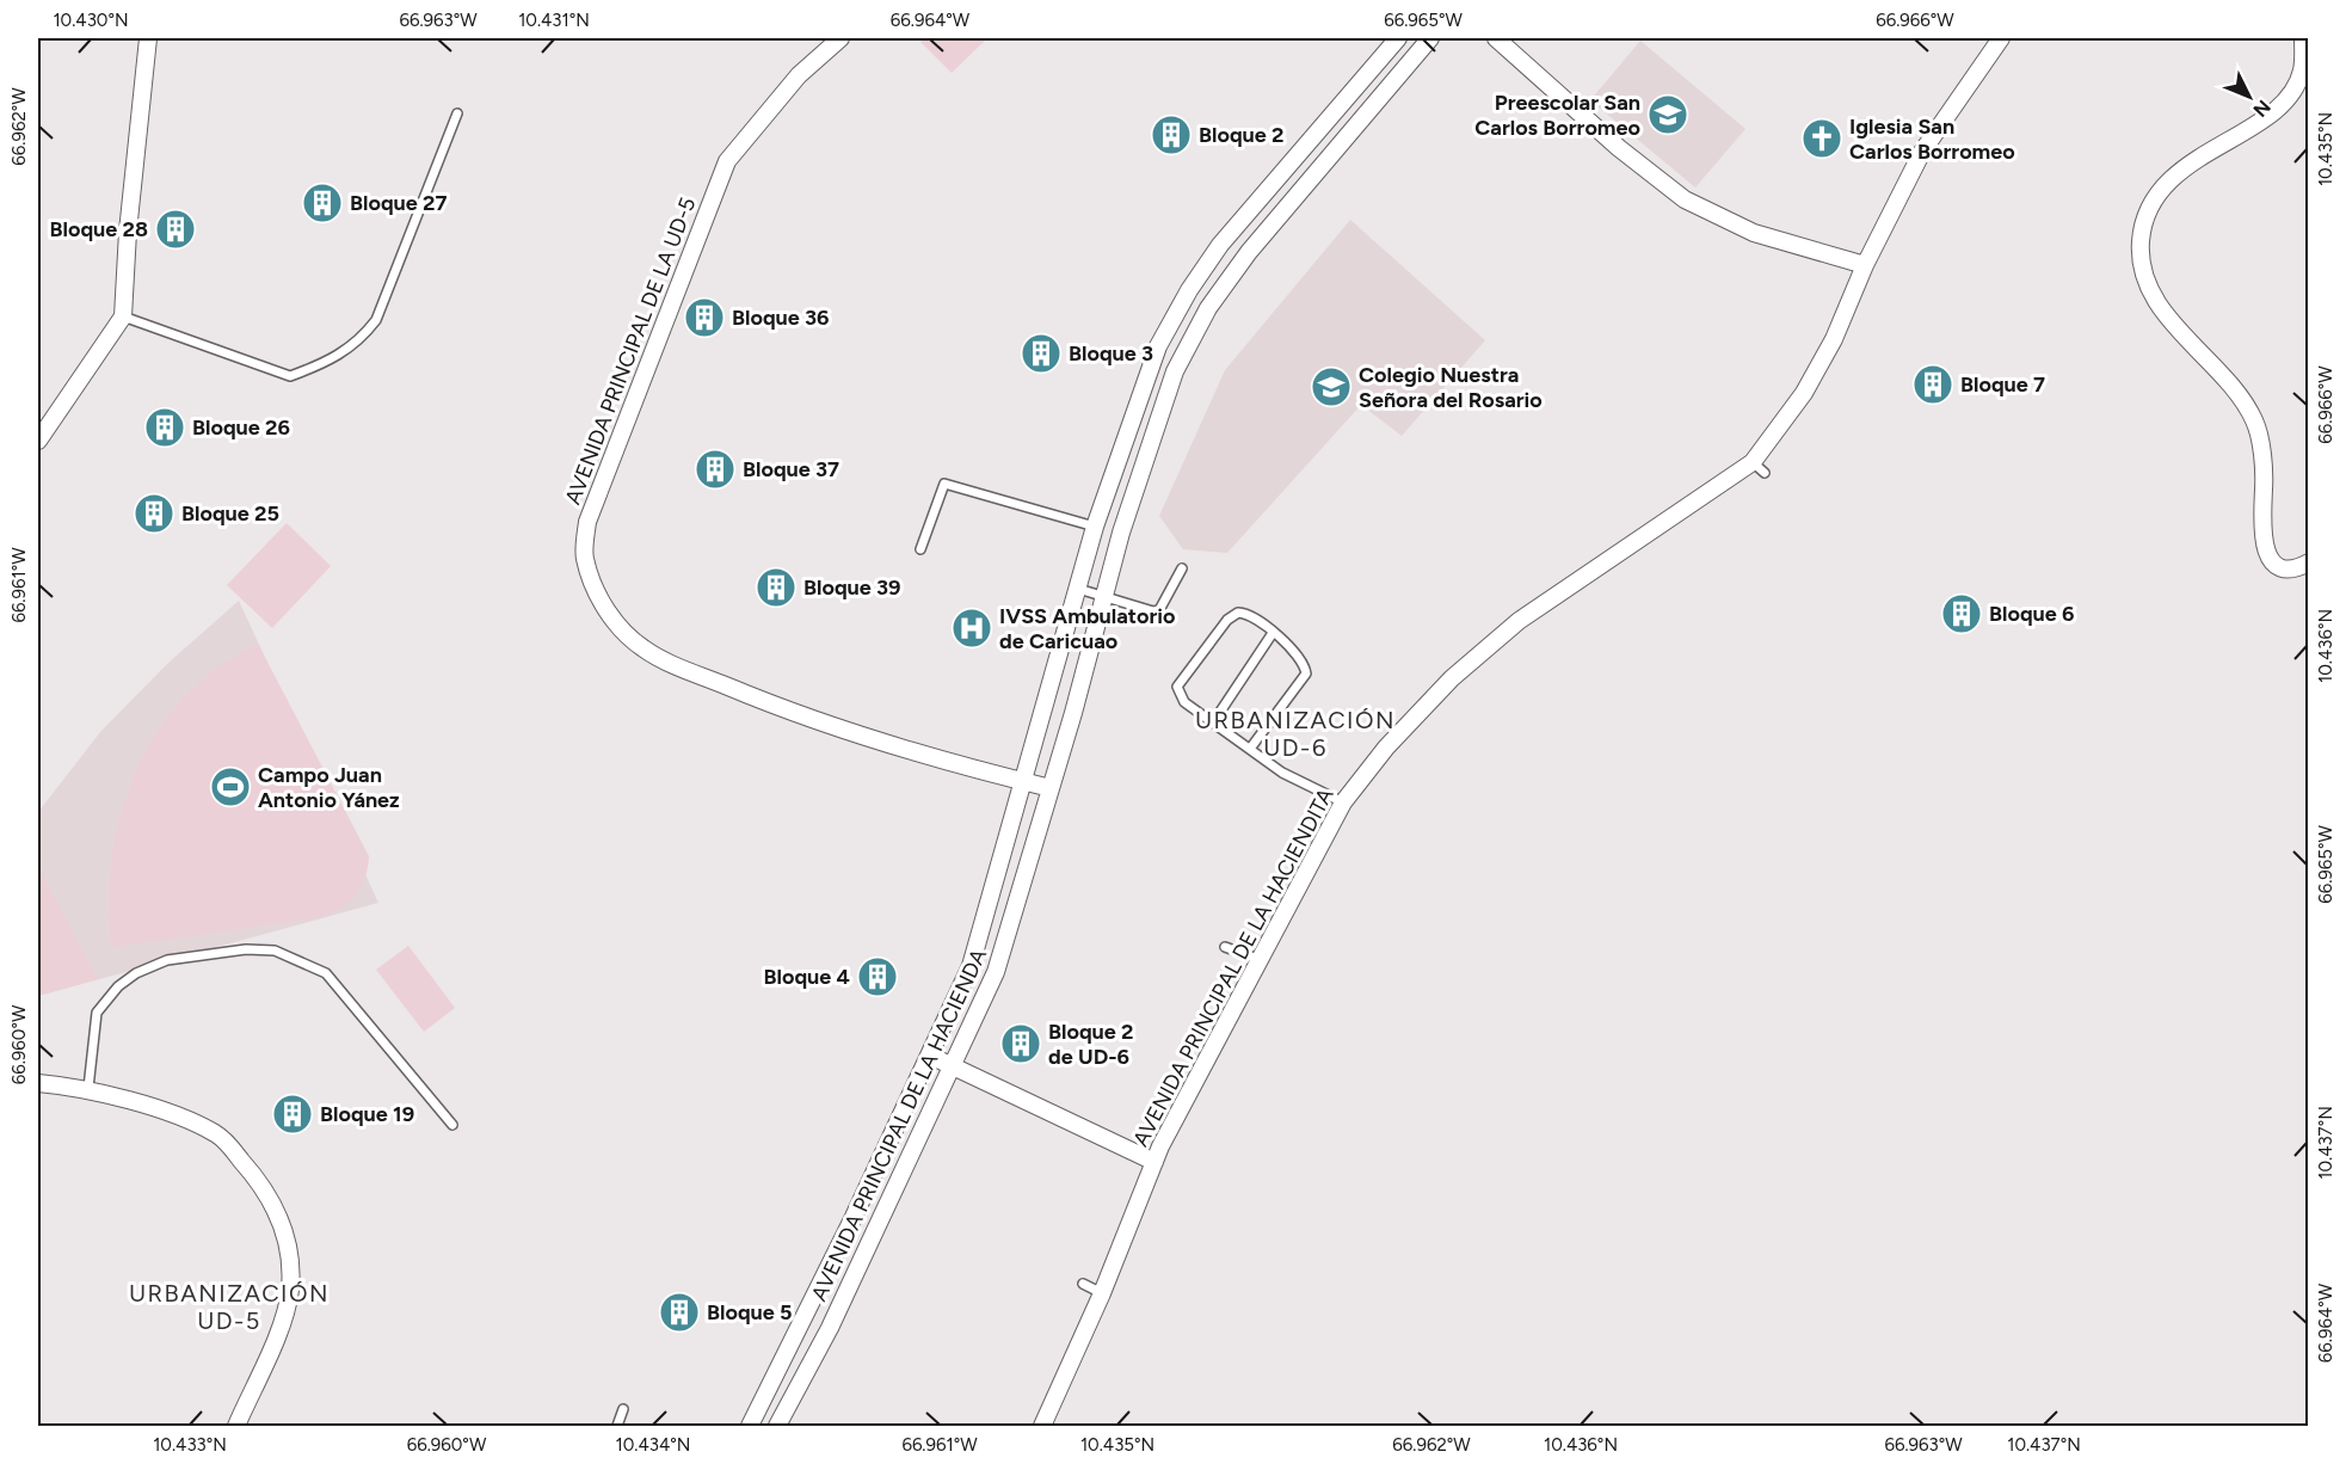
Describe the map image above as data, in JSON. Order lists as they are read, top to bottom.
{
  "streets": {
    "street": ["AVENIDA PRINCIPAL DE LA UD-5", "AVENIDA PRINCIPAL DE LA HACIENDITA", "AVENIDA PRINCIPAL DE LA HACIENDA"]
  },
  "crossings": [
    ["AVENIDA PRINCIPAL DE LA UD-5", "AVENIDA PRINCIPAL DE LA HACIENDA"]
  ],
  "districts": ["URBANIZACIÓN UD-6", "URBANIZACIÓN UD-5"],
  "places": {
    "school or university": ["Preescolar San Carlos Borromeo", "Colegio Nuestra Señora del Rosario"],
    "building": [
      "Bloque 2",
      "Bloque 27",
      "Bloque 28",
      "Bloque 36",
      "Bloque 3",
      "Bloque 7",
      "Bloque 26",
      "Bloque 37",
      "Bloque 25",
      "Bloque 39",
      "Bloque 6",
      "Bloque 4",
      "Bloque 2 de UD-6",
      "Bloque 19",
      "Bloque 5"
    ],
    "church": ["Iglesia San Carlos Borromeo"],
    "hospital": ["IVSS Ambulatorio de Caricuao"],
    "sports": ["Campo Juan Antonio Yánez"]
  },
  "north": "bottom right",
  "coordinates": [
    "10.430°N",
    "66.963°W",
    "10.431°N",
    "66.964°W",
    "66.965°W",
    "66.966°W",
    "66.962°W",
    "10.435°N",
    "66.961°W",
    "10.436°N",
    "66.960°W",
    "10.437°N",
    "10.433°N",
    "10.434°N"
  ]
}
